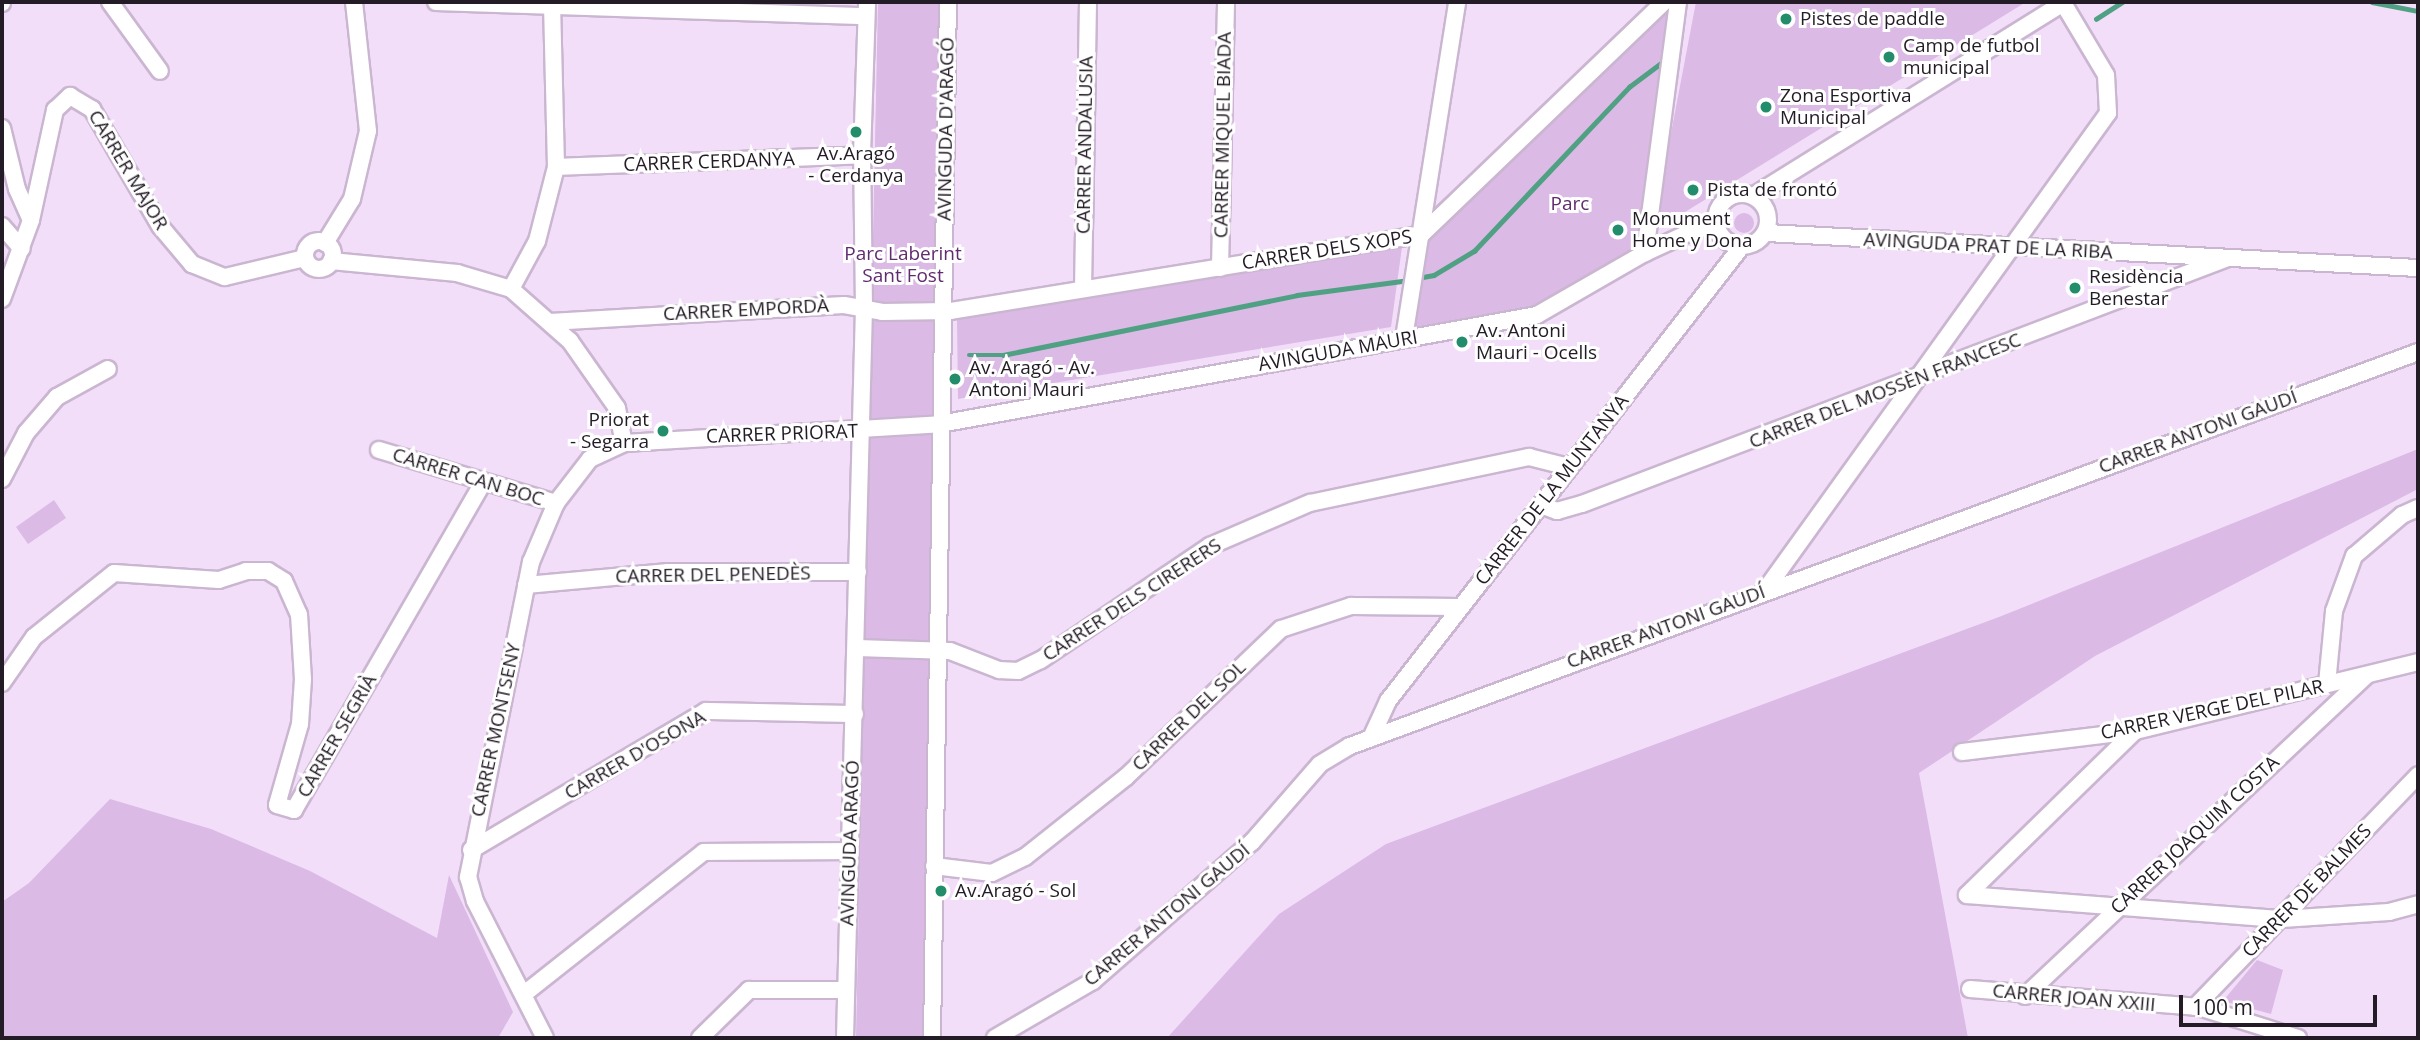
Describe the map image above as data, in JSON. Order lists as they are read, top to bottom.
{
  "streets": {
    "street": [
      "AVINGUDA D'ARAGÓ",
      "CARRER MIQUEL BIADA",
      "CARRER ANDALUSIA",
      "CARRER CERDANYA",
      "CARRER MAJOR",
      "AVINGUDA PRAT DE LA RIBA",
      "CARRER DELS XOPS",
      "CARRER EMPORDÀ",
      "AVINGUDA MAURI",
      "CARRER DEL MOSSÈN FRANCESC",
      "CARRER ANTONI GAUDÍ",
      "CARRER PRIORAT",
      "CARRER CAN BOC",
      "CARRER DE LA MUNTANYA",
      "CARRER DEL PENEDÈS",
      "CARRER DELS CIRERERS",
      "CARRER VERGE DEL PILAR",
      "CARRER DEL SOL",
      "CARRER MONTSENY",
      "CARRER SEGRIÀ",
      "CARRER D'OSONA",
      "CARRER JOAQUIM COSTA",
      "AVINGUDA ARAGÓ",
      "CARRER DE BALMES",
      "CARRER JOAN XXIII"
    ]
  },
  "crossings": [
    ["AVINGUDA D'ARAGÓ", "CARRER DELS XOPS"],
    ["AVINGUDA D'ARAGÓ", "CARRER EMPORDÀ"],
    ["AVINGUDA D'ARAGÓ", "AVINGUDA MAURI"],
    ["AVINGUDA D'ARAGÓ", "CARRER PRIORAT"],
    ["CARRER MIQUEL BIADA", "CARRER DELS XOPS"],
    ["CARRER ANDALUSIA", "CARRER DELS XOPS"],
    ["AVINGUDA PRAT DE LA RIBA", "AVINGUDA MAURI"],
    ["AVINGUDA PRAT DE LA RIBA", "CARRER DEL MOSSÈN FRANCESC"],
    ["AVINGUDA PRAT DE LA RIBA", "CARRER DE LA MUNTANYA"],
    ["CARRER DELS XOPS", "CARRER EMPORDÀ"],
    ["CARRER EMPORDÀ", "AVINGUDA ARAGÓ"],
    ["AVINGUDA MAURI", "CARRER PRIORAT"],
    ["AVINGUDA MAURI", "CARRER DE LA MUNTANYA"],
    ["CARRER DEL MOSSÈN FRANCESC", "CARRER DE LA MUNTANYA"],
    ["CARRER ANTONI GAUDÍ", "CARRER DE LA MUNTANYA"],
    ["CARRER PRIORAT", "CARRER MONTSENY"],
    ["CARRER PRIORAT", "AVINGUDA ARAGÓ"],
    ["CARRER CAN BOC", "CARRER MONTSENY"],
    ["CARRER CAN BOC", "CARRER SEGRIÀ"],
    ["CARRER DE LA MUNTANYA", "CARRER DELS CIRERERS"],
    ["CARRER DE LA MUNTANYA", "CARRER DEL SOL"],
    ["CARRER DEL PENEDÈS", "CARRER MONTSENY"],
    ["CARRER DEL PENEDÈS", "AVINGUDA ARAGÓ"],
    ["CARRER VERGE DEL PILAR", "CARRER JOAQUIM COSTA"],
    ["CARRER MONTSENY", "CARRER D'OSONA"],
    ["CARRER D'OSONA", "AVINGUDA ARAGÓ"],
    ["CARRER JOAQUIM COSTA", "CARRER JOAN XXIII"],
    ["CARRER DE BALMES", "CARRER JOAN XXIII"]
  ],
  "parks": ["Parc", "Parc Laberint Sant Fost"],
  "places": [
    "Pistes de paddle",
    "Camp de futbol municipal",
    "Zona Esportiva Municipal",
    "Av.Aragó - Cerdanya",
    "Pista de frontó",
    "Monument Home y Dona",
    "Residència Benestar",
    "Av. Antoni Mauri - Ocells",
    "Av. Aragó - Av. Antoni Mauri",
    "Priorat - Segarra",
    "Av.Aragó - Sol"
  ],
  "scale_bar": "100 m"
}
